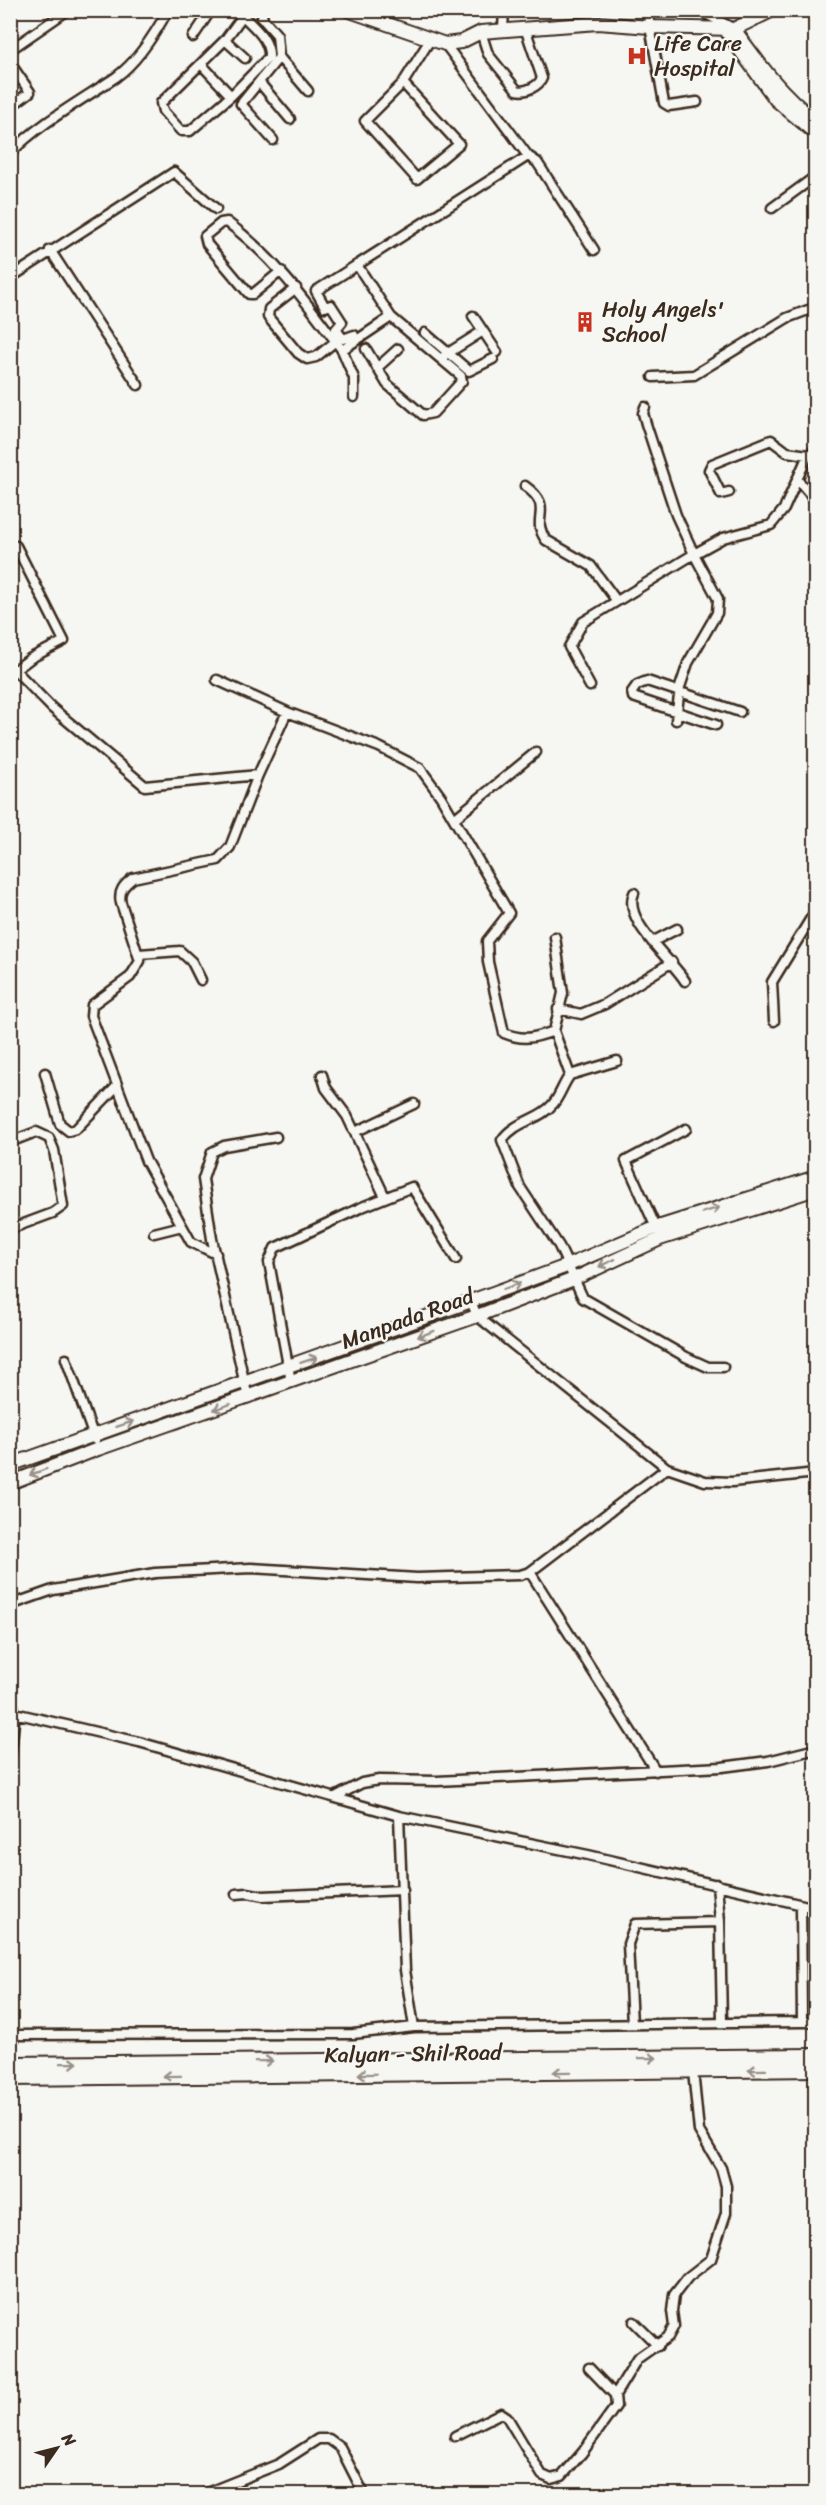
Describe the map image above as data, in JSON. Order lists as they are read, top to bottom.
{
  "streets": {
    "main road": ["Manpada Road", "Kalyan - Shil Road"]
  },
  "places": {
    "hospital": ["Life Care Hospital"],
    "building": ["Holy Angels' School"]
  },
  "north": "top right"
}
